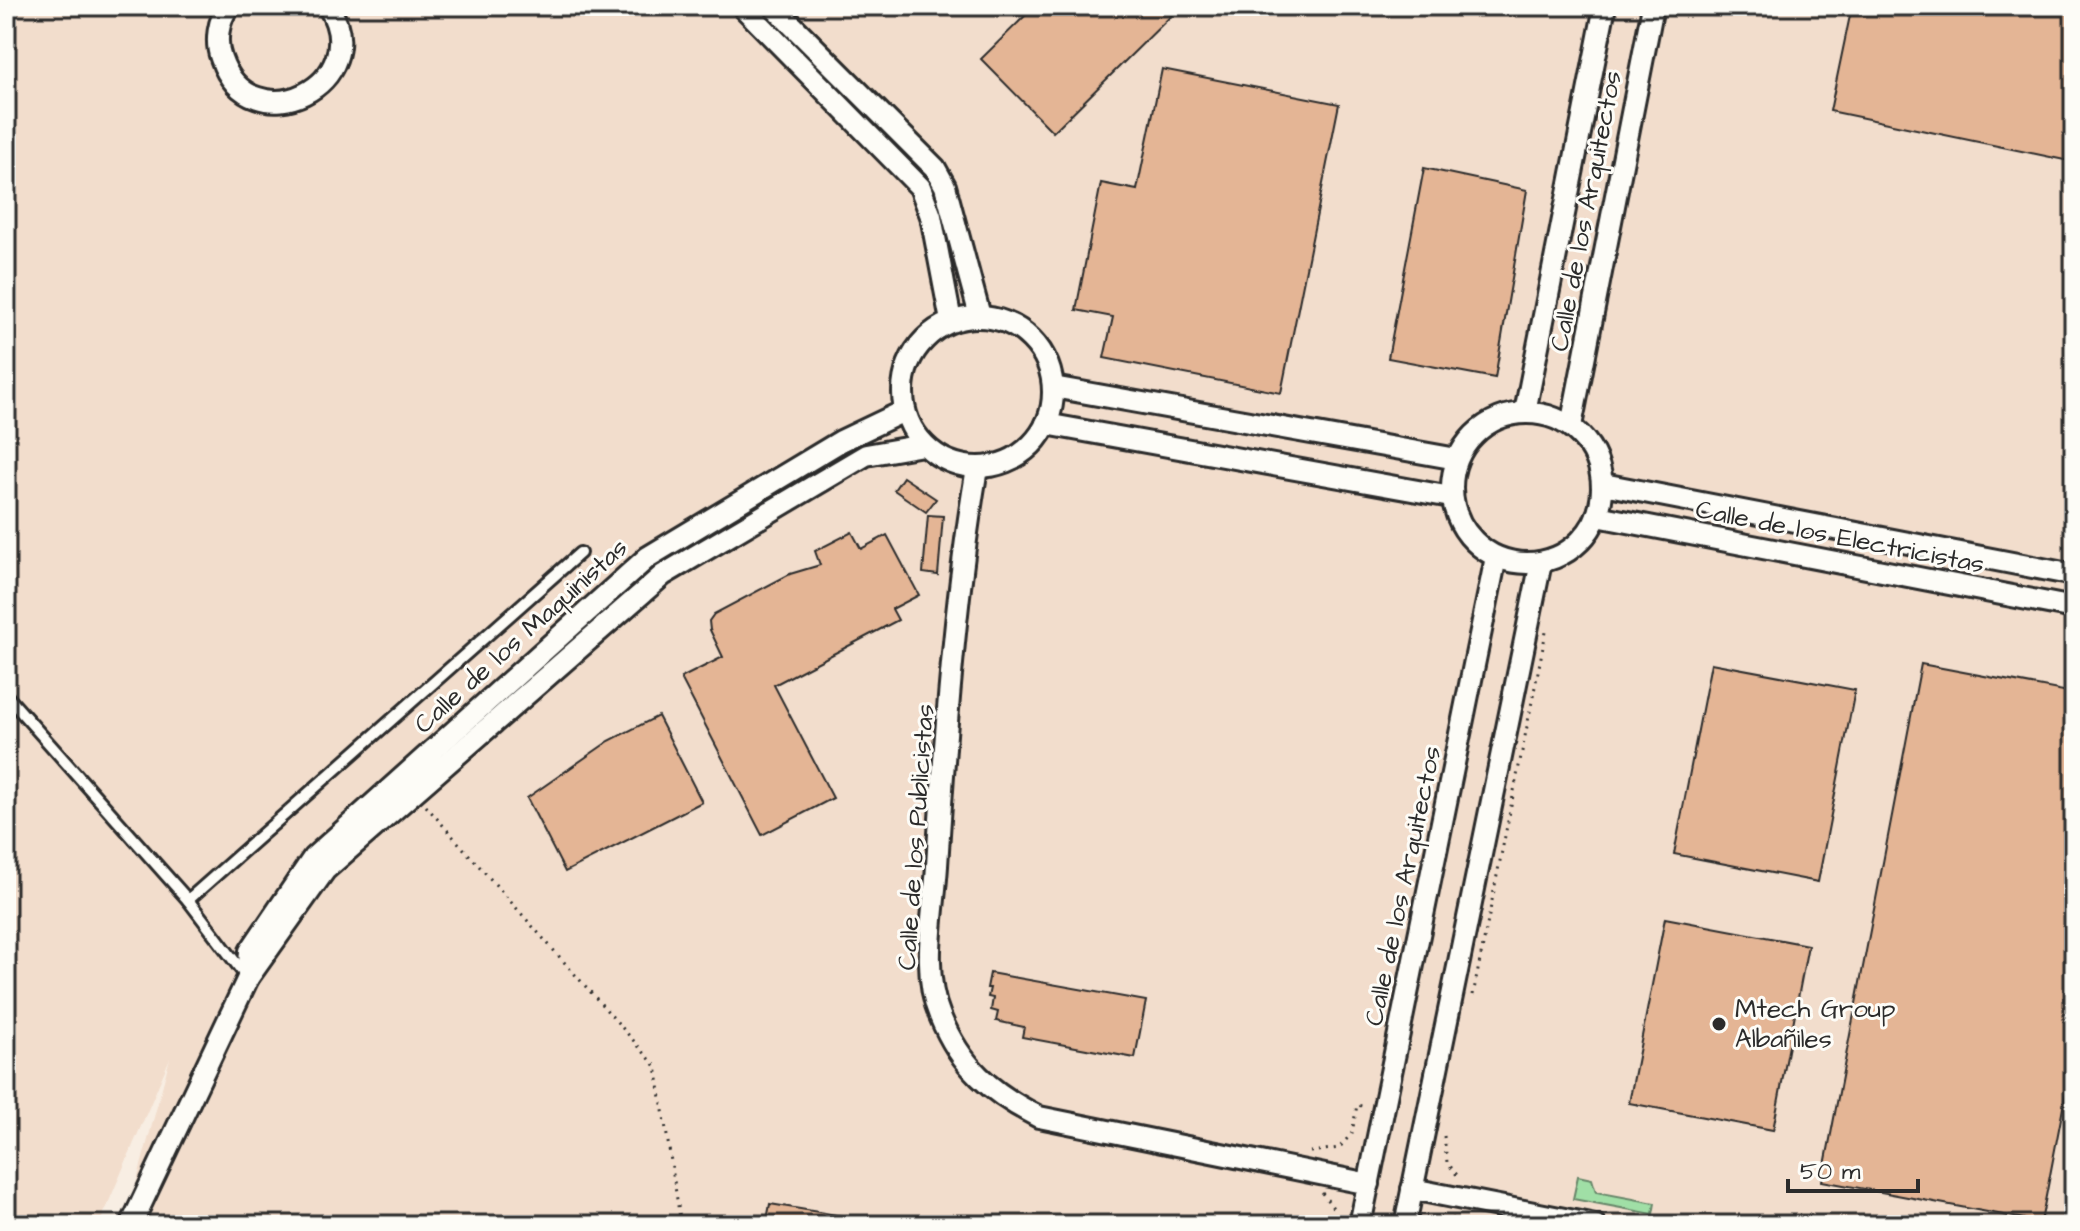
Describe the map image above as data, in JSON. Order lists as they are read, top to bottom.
{
  "streets": {
    "street": [
      "Calle de los Arquitectos",
      "Calle de los Electricistas",
      "Calle de los Maquinistas",
      "Calle de los Publicistas"
    ]
  },
  "crossings": [
    ["Calle de los Arquitectos", "Calle de los Electricistas"],
    ["Calle de los Arquitectos", "Calle de los Publicistas"],
    ["Calle de los Maquinistas", "Calle de los Publicistas"]
  ],
  "places": ["Mtech Group Albañiles"],
  "scale_bar": "50 m"
}
